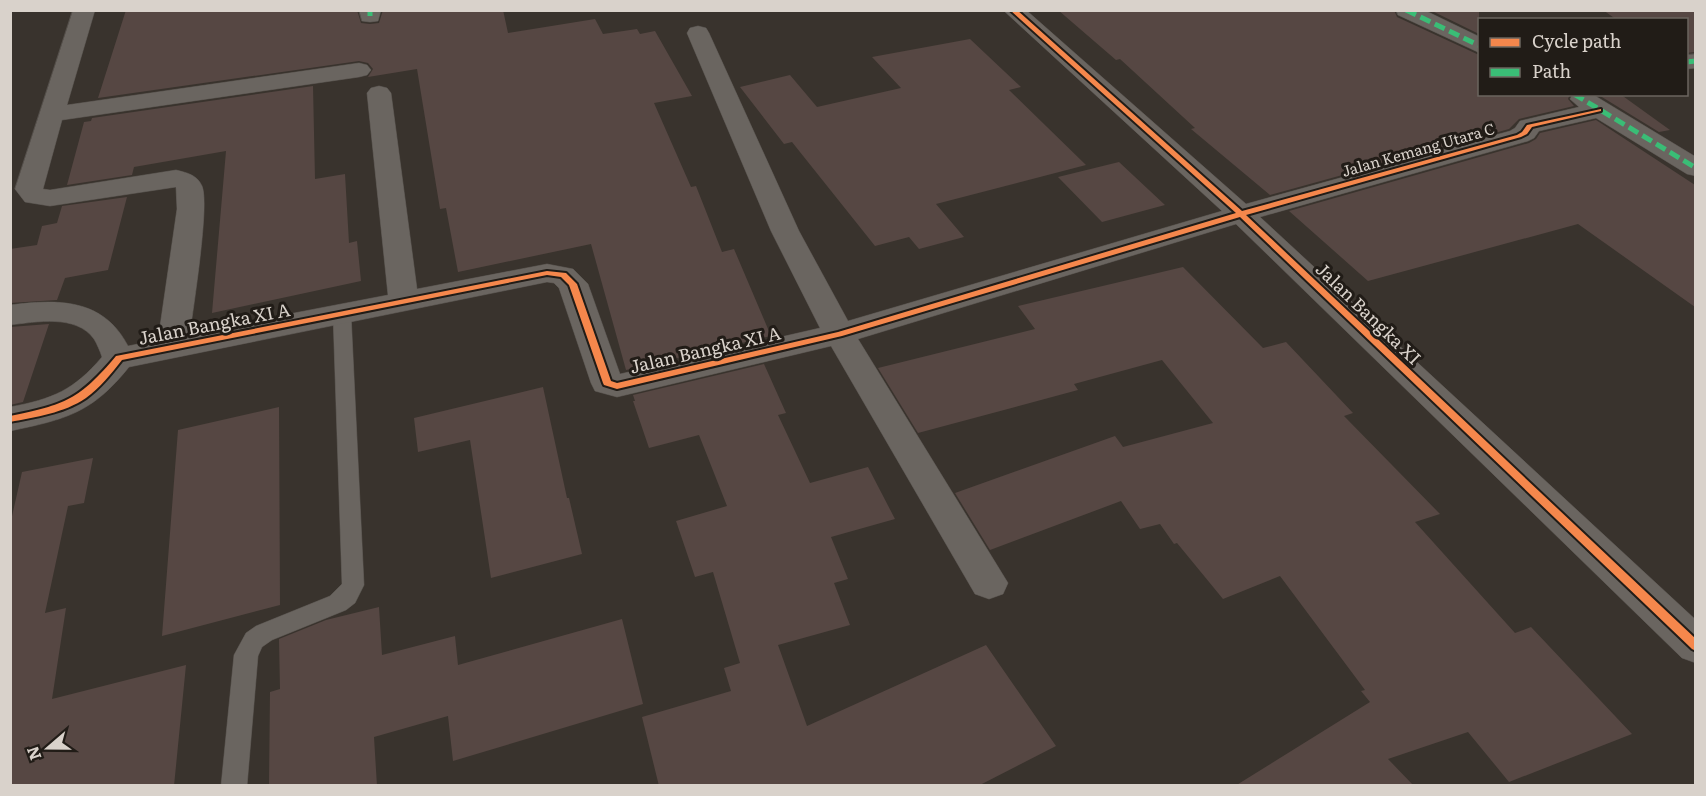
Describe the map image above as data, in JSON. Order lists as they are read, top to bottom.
{
  "streets": {
    "street": ["Jalan Kemang Utara C", "Jalan Bangka XI", "Jalan Bangka XI A"]
  },
  "crossings": [
    ["Jalan Kemang Utara C", "Jalan Bangka XI"],
    ["Jalan Kemang Utara C", "Jalan Bangka XI A"],
    ["Jalan Bangka XI", "Jalan Bangka XI A"]
  ],
  "legend": ["Cycle path", "Path"],
  "north": "left"
}
